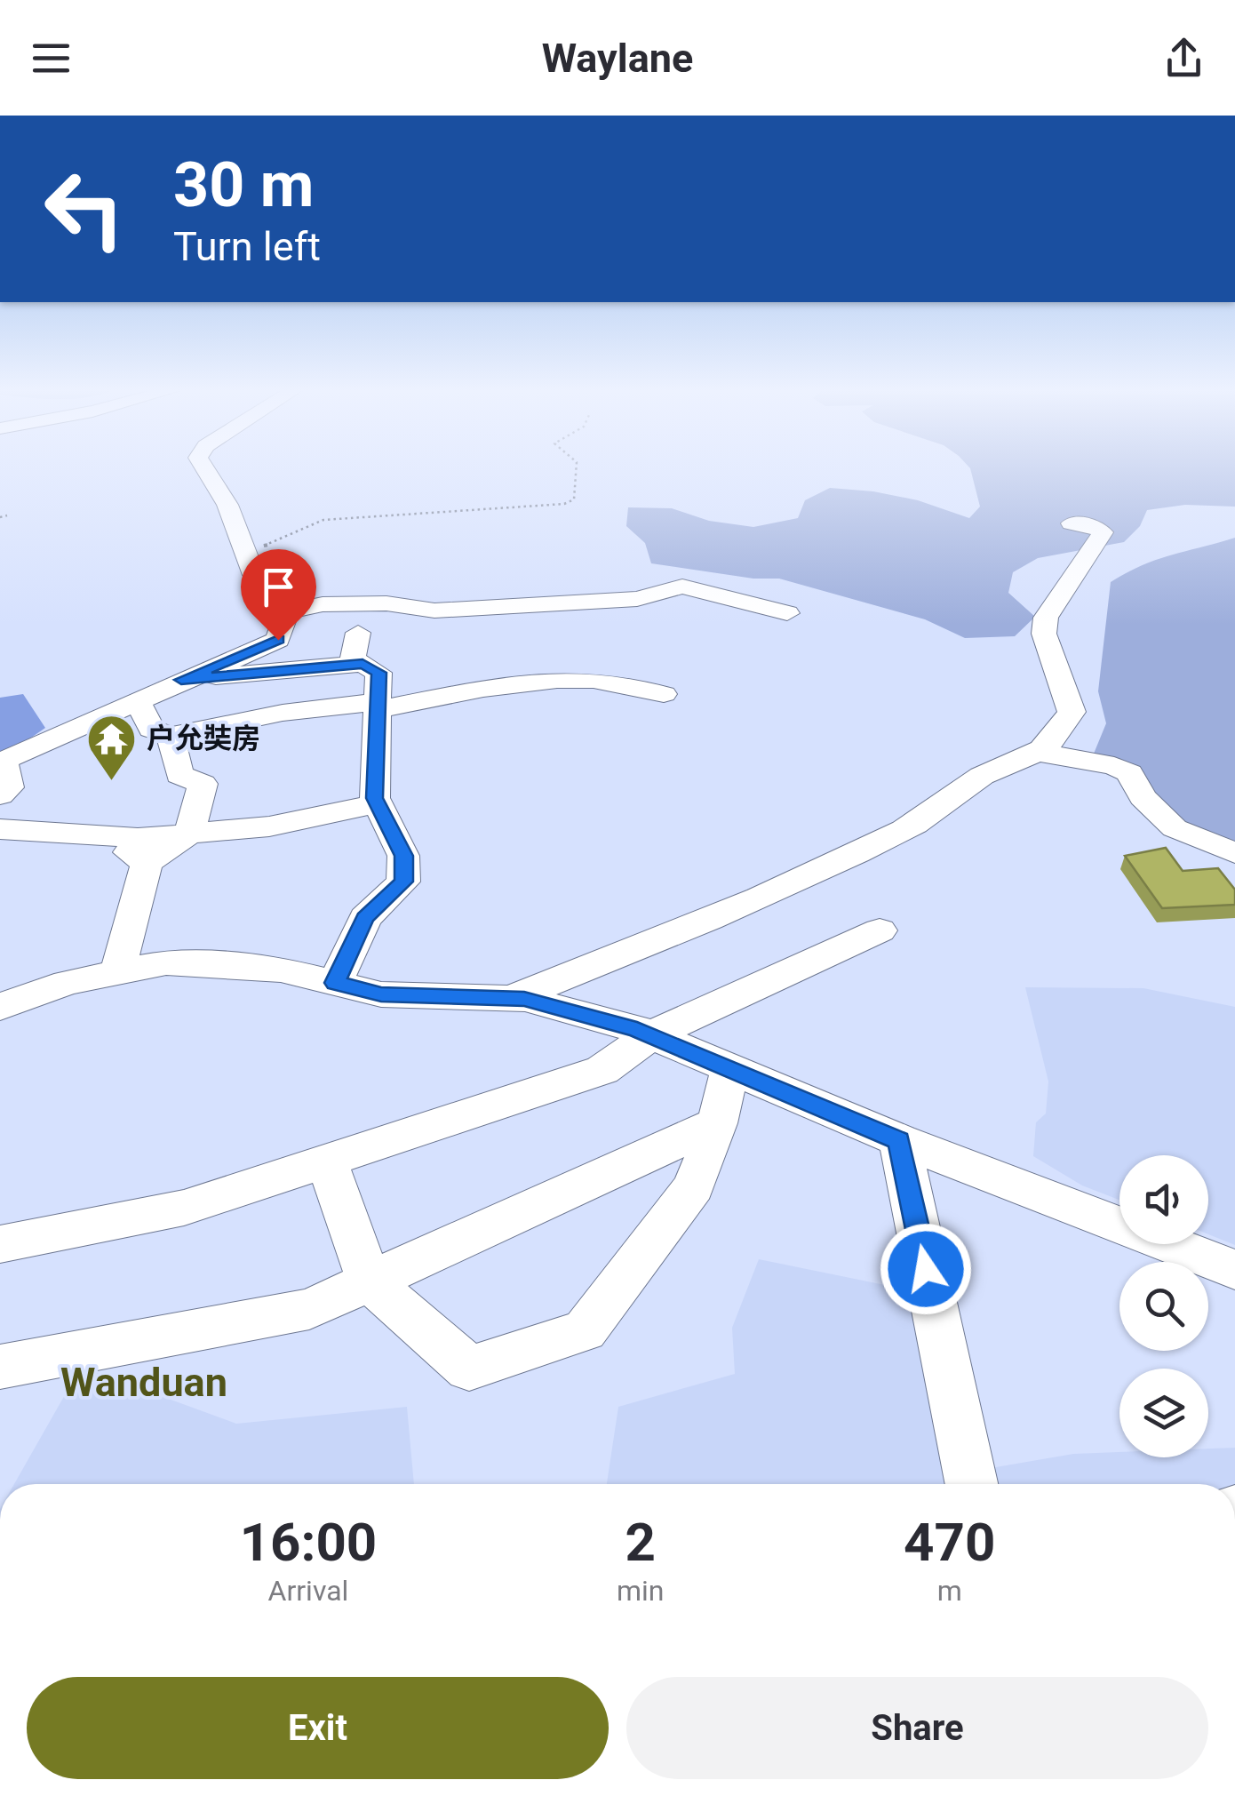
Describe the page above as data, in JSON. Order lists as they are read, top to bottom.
{
  "districts": ["Wanduan"],
  "places": {
    "temple": ["户允奘房"]
  },
  "page": {
    "header": "Waylane",
    "turn": ["30 m", "Turn left"],
    "eta": [
      "16:00",
      "Arrival",
      "2",
      "min",
      "470",
      "m"
    ],
    "buttons": ["Exit", "Share"]
  }
}
